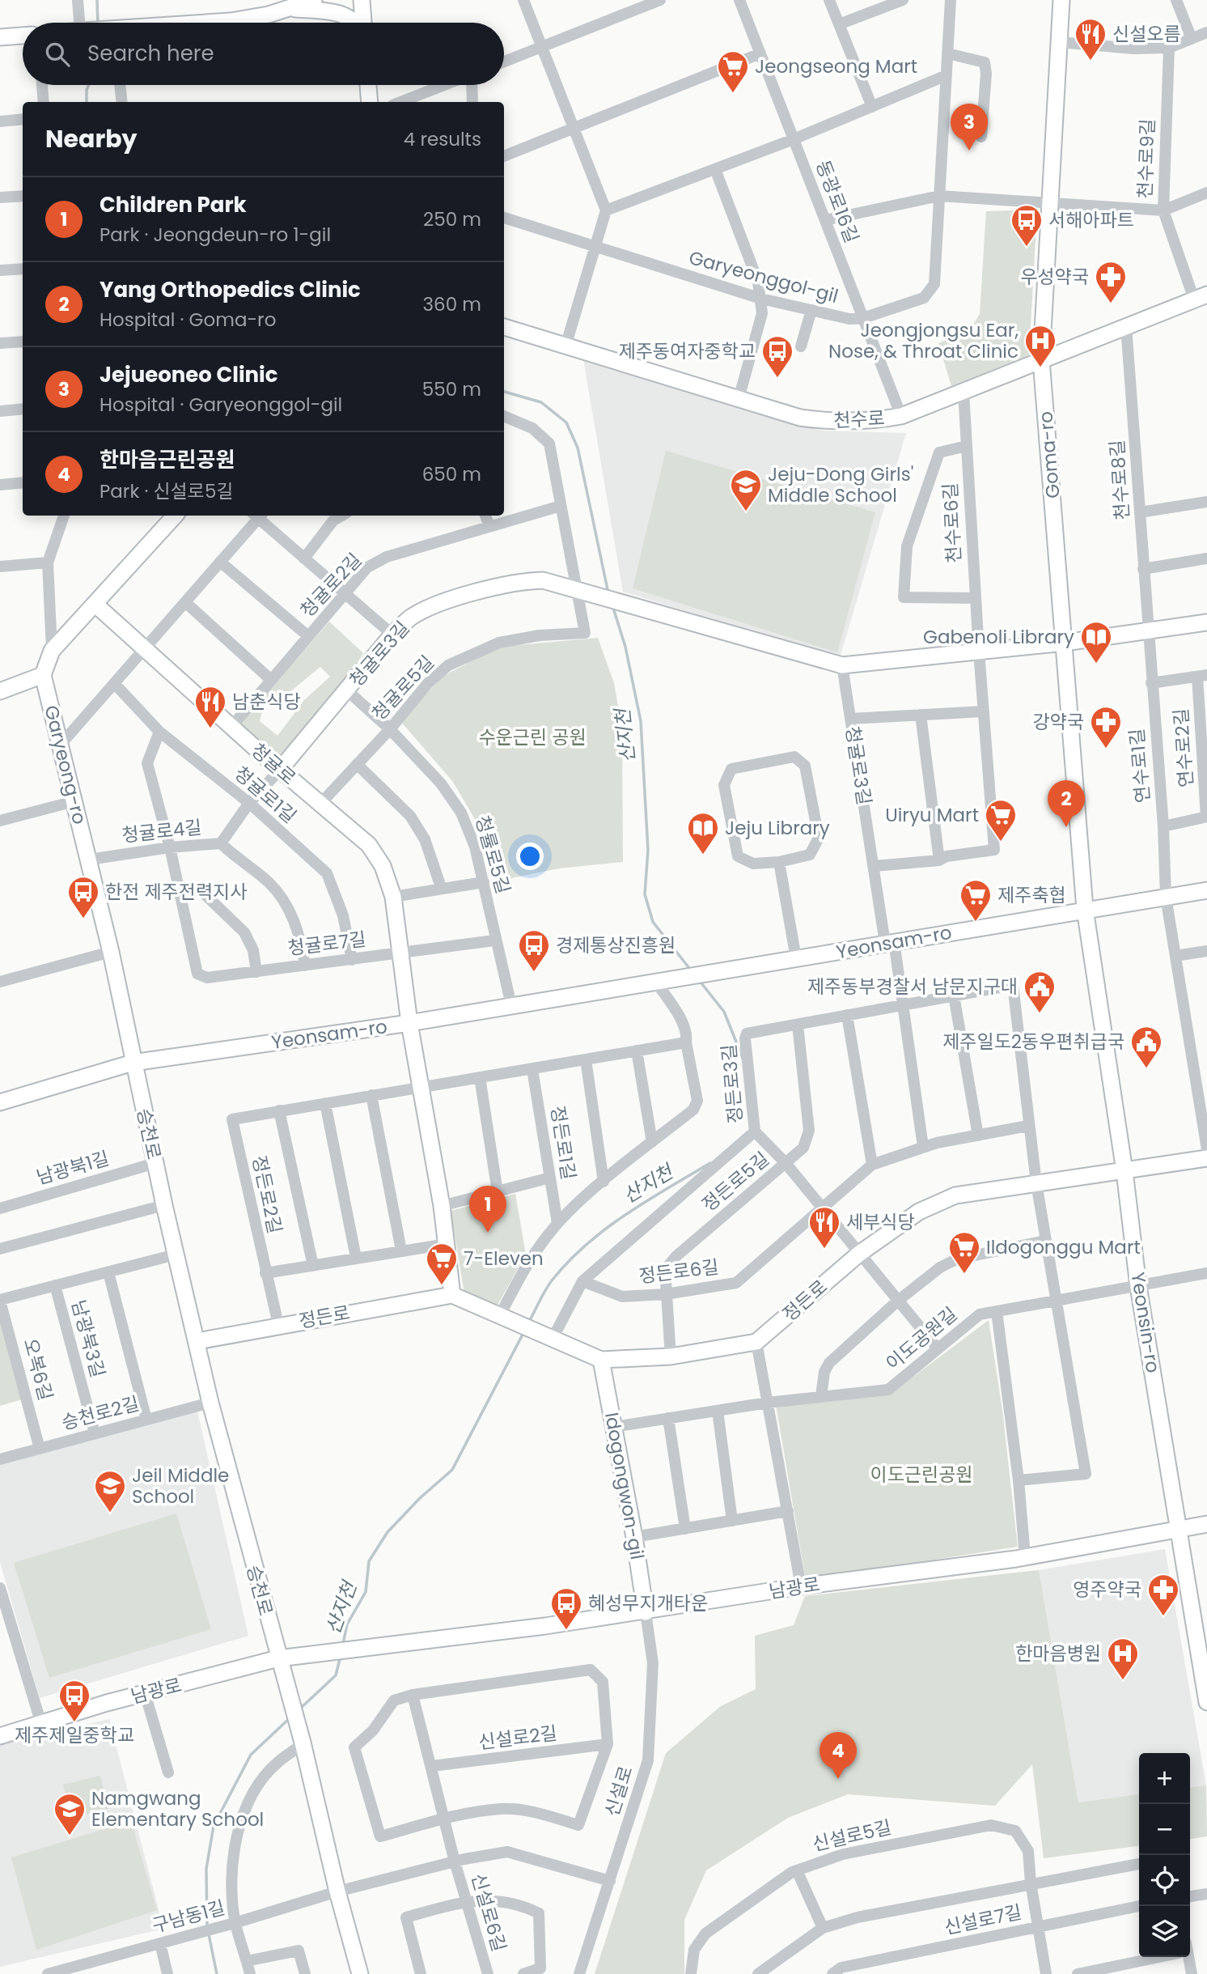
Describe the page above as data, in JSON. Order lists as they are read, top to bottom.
{
  "streets": {
    "main road": [
      "천수로",
      "Goma-ro",
      "청귤로3길",
      "청귤로",
      "Garyeong-ro",
      "Yeonsam-ro",
      "승천로",
      "정든로",
      "Yeonsin-ro",
      "Idogongwon-gil",
      "남광로"
    ],
    "street": [
      "천수로9길",
      "동광로16길",
      "Garyeonggol-gil",
      "천수로8길",
      "천수로6길",
      "청귤로2길",
      "청귤로5길",
      "연수로2길",
      "연수로1길",
      "청귤로1길",
      "청귤로4길",
      "청률로5길",
      "청귤로7길",
      "정든로3길",
      "정든로1길",
      "남광북1길",
      "정든로5길",
      "정든로2길",
      "정든로6길",
      "남광북3길",
      "이도공원길",
      "오복6길",
      "승천로2길",
      "신설로2길",
      "신설로",
      "신설로5길",
      "신설로6길",
      "구남동1길",
      "신설로7길"
    ]
  },
  "crossings": [
    ["천수로9길", "천수로"],
    ["동광로16길", "Garyeonggol-gil"],
    ["동광로16길", "천수로"],
    ["천수로", "Goma-ro"],
    ["천수로", "천수로8길"],
    ["천수로", "천수로6길"],
    ["Goma-ro", "Yeonsam-ro"],
    ["Goma-ro", "Yeonsin-ro"],
    ["천수로8길", "연수로1길"],
    ["천수로6길", "청귤로3길"],
    ["청귤로2길", "청귤로"],
    ["청귤로3길", "청귤로5길"],
    ["청귤로3길", "청귤로"],
    ["청귤로3길", "청률로5길"],
    ["청귤로5길", "청귤로"],
    ["청귤로5길", "청률로5길"],
    ["연수로2길", "연수로1길"],
    ["청귤로", "Yeonsam-ro"],
    ["청귤로", "청귤로7길"],
    ["Garyeong-ro", "청귤로4길"],
    ["Garyeong-ro", "Yeonsam-ro"],
    ["Garyeong-ro", "승천로"],
    ["연수로1길", "Yeonsam-ro"],
    ["청귤로1길", "청귤로7길"],
    ["청귤로4길", "청귤로7길"],
    ["청률로5길", "Yeonsam-ro"],
    ["Yeonsam-ro", "승천로"],
    ["Yeonsam-ro", "Yeonsin-ro"],
    ["정든로3길", "정든로5길"],
    ["정든로3길", "정든로6길"],
    ["정든로3길", "정든로"],
    ["승천로", "남광북1길"],
    ["승천로", "정든로"],
    ["승천로", "남광북3길"],
    ["승천로", "승천로2길"],
    ["승천로", "남광로"],
    ["승천로", "구남동1길"],
    ["정든로5길", "정든로6길"],
    ["정든로2길", "정든로"],
    ["정든로", "Yeonsin-ro"],
    ["Yeonsin-ro", "이도공원길"],
    ["Yeonsin-ro", "남광로"],
    ["남광북3길", "오복6길"],
    ["남광북3길", "승천로2길"],
    ["이도공원길", "Idogongwon-gil"],
    ["오복6길", "승천로2길"],
    ["Idogongwon-gil", "남광로"],
    ["Idogongwon-gil", "신설로"],
    ["남광로", "신설로"],
    ["신설로", "구남동1길"],
    ["신설로5길", "신설로7길"],
    ["신설로6길", "구남동1길"]
  ],
  "water": ["산지천"],
  "parks": ["수운근린 공원", "이도근린공원"],
  "places": {
    "restaurant": ["신설오름", "남춘식당", "세부식당"],
    "supermarket": [
      "Jeongseong Mart",
      "Uiryu Mart",
      "제주축협",
      "Ildogonggu Mart",
      "7-Eleven"
    ],
    "bus stop": [
      "서해아파트",
      "제주동여자중학교",
      "한전 제주전력지사",
      "경제통상진흥원",
      "혜성무지개타운",
      "제주제일중학교"
    ],
    "pharmacy": ["우성약국", "강약국", "영주약국"],
    "hospital": ["Jeongjongsu Ear, Nose, & Throat Clinic", "한마음병원"],
    "school or university": ["Jeju-Dong Girls' Middle School", "Jeil Middle School", "Namgwang Elementary School"],
    "library": ["Gabenoli Library", "Jeju Library"],
    "public building": ["제주동부경찰서 남문지구대", "제주일도2동우편취급국"]
  },
  "page": {
    "search": "Search here",
    "heading": ["Nearby", "4 results"],
    "pins": [
      "3",
      "2",
      "1",
      "4"
    ],
    "list": [
      {
        "mark": "1",
        "name": "Children Park",
        "note": "Park · Jeongdeun-ro 1-gil",
        "value": "250 m"
      },
      {
        "mark": "2",
        "name": "Yang Orthopedics Clinic",
        "note": "Hospital · Goma-ro",
        "value": "360 m"
      },
      {
        "mark": "3",
        "name": "Jejueoneo Clinic",
        "note": "Hospital · Garyeonggol-gil",
        "value": "550 m"
      },
      {
        "mark": "4",
        "name": "한마음근린공원",
        "note": "Park · 신설로5길",
        "value": "650 m"
      }
    ],
    "map_buttons": ["+", "−"]
  }
}
